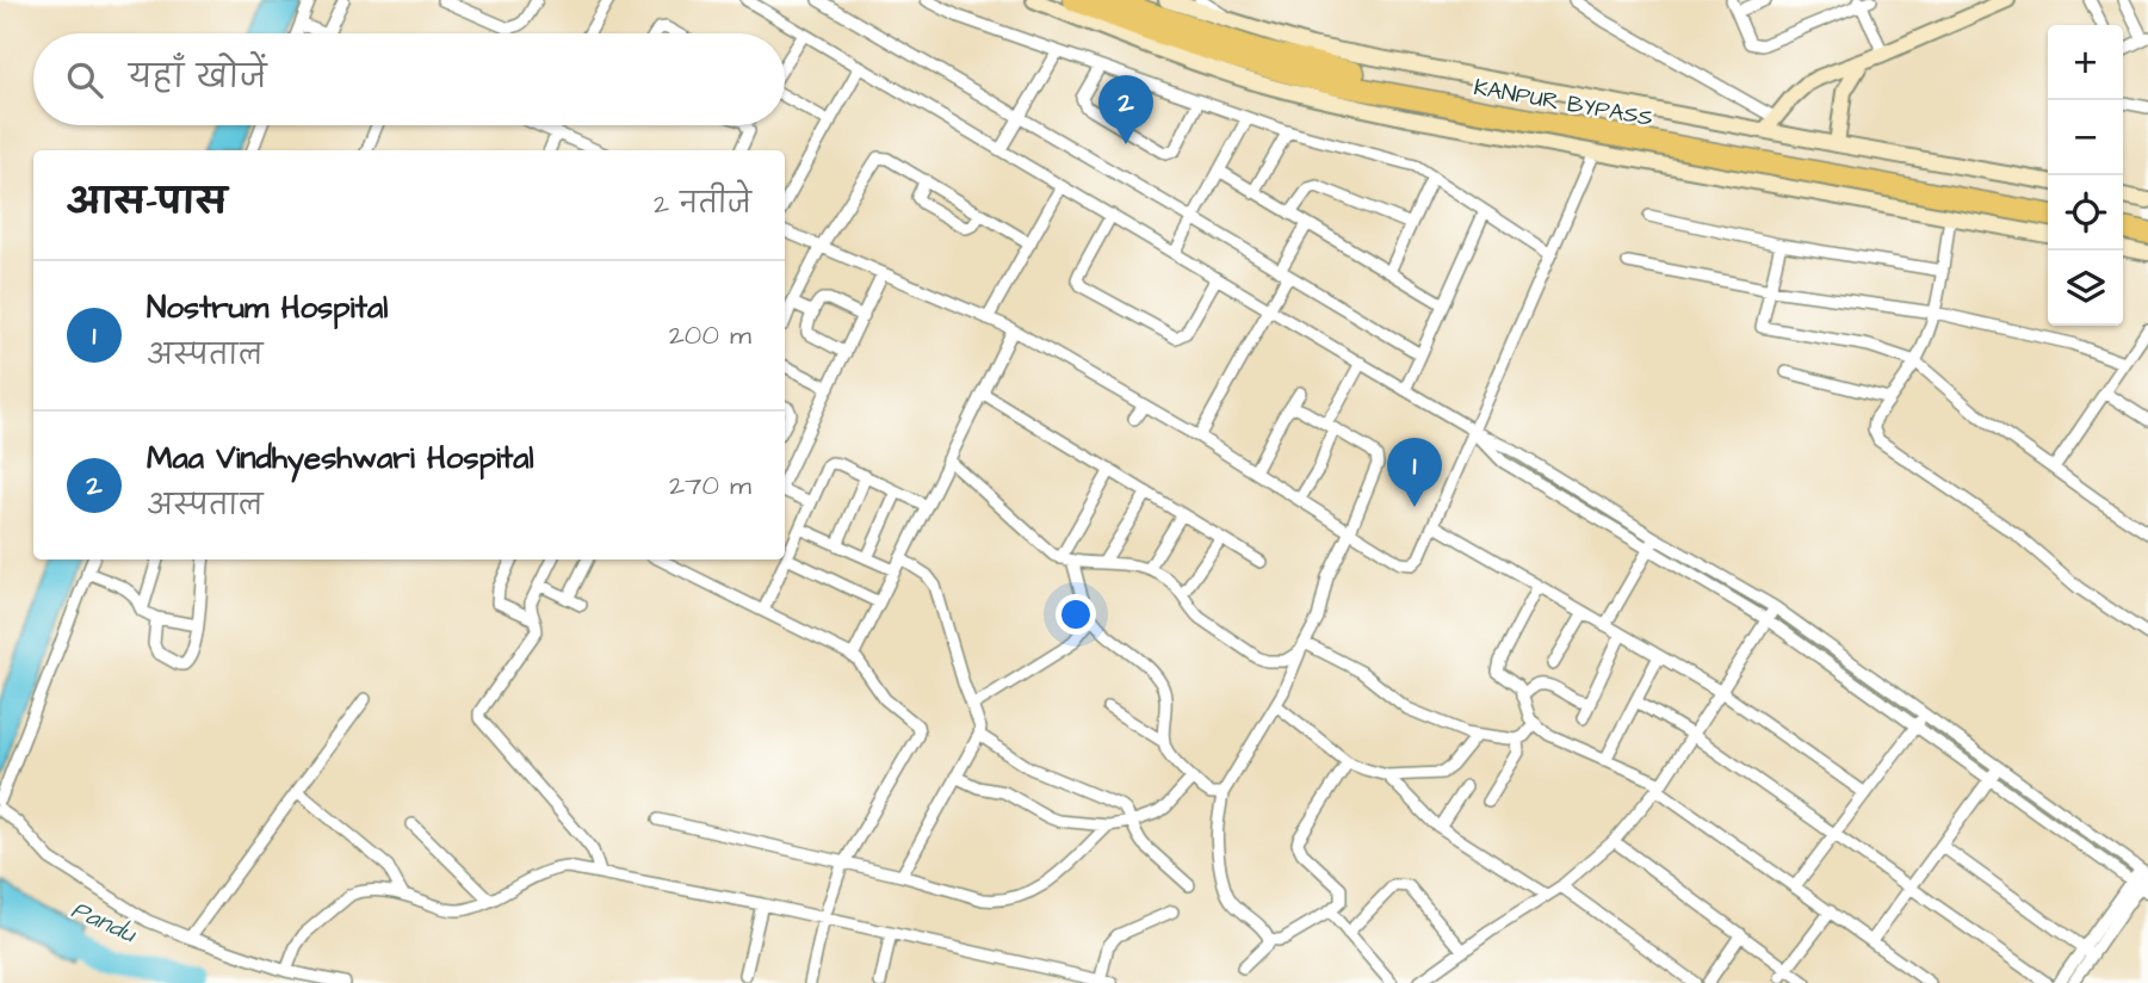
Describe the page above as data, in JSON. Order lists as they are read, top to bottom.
{
  "streets": {
    "highway": ["KANPUR BYPASS"]
  },
  "water": ["Pandu"],
  "page": {
    "map_buttons": ["+", "−"],
    "search": "यहाँ खोजें",
    "pins": ["2", "1"],
    "heading": ["आस-पास", "2 नतीजे"],
    "list": [
      {
        "mark": "1",
        "name": "Nostrum Hospital",
        "note": "अस्पताल",
        "value": "200 m"
      },
      {
        "mark": "2",
        "name": "Maa Vindhyeshwari Hospital",
        "note": "अस्पताल",
        "value": "270 m"
      }
    ]
  }
}
